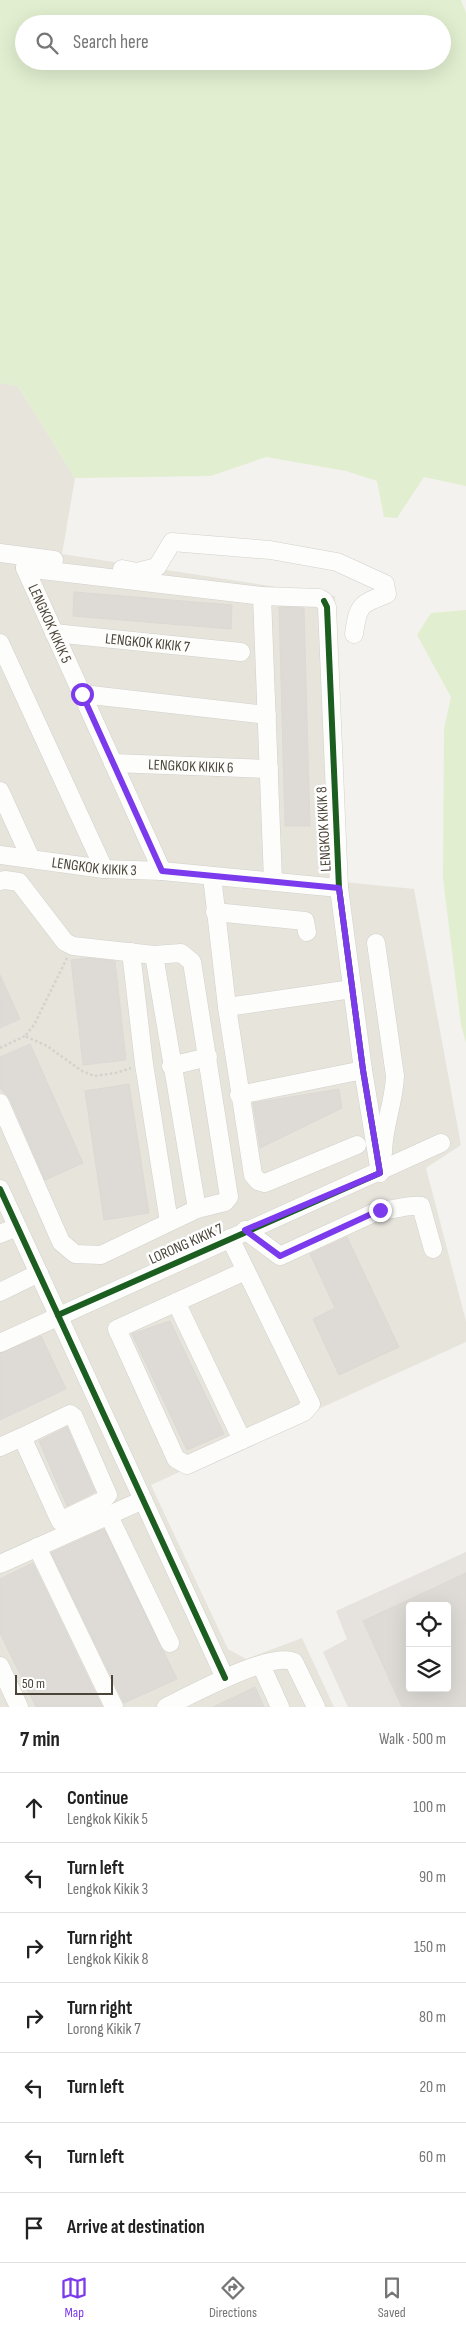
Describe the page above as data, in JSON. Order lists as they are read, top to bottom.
{
  "streets": {
    "street": [
      "LENGKOK KIKIK 5",
      "LENGKOK KIKIK 7",
      "LENGKOK KIKIK 6",
      "LENGKOK KIKIK 8",
      "LENGKOK KIKIK 3",
      "LORONG KIKIK 7"
    ]
  },
  "crossings": [
    ["LENGKOK KIKIK 5", "LENGKOK KIKIK 7"],
    ["LENGKOK KIKIK 5", "LENGKOK KIKIK 6"],
    ["LENGKOK KIKIK 5", "LENGKOK KIKIK 8"],
    ["LENGKOK KIKIK 5", "LENGKOK KIKIK 3"],
    ["LENGKOK KIKIK 8", "LENGKOK KIKIK 3"],
    ["LENGKOK KIKIK 8", "LORONG KIKIK 7"]
  ],
  "scale_bar": "50 m",
  "page": {
    "search": "Search here",
    "scale": "50 m",
    "heading": ["7 min", "Walk · 500 m"],
    "list": [
      ["Continue", "Lengkok Kikik 5", "100 m"],
      ["Turn left", "Lengkok Kikik 3", "90 m"],
      ["Turn right", "Lengkok Kikik 8", "150 m"],
      ["Turn right", "Lorong Kikik 7", "80 m"],
      ["Turn left", "20 m"],
      ["Turn left", "60 m"],
      "Arrive at destination"
    ],
    "nav": ["Map", "Directions", "Saved"]
  }
}
